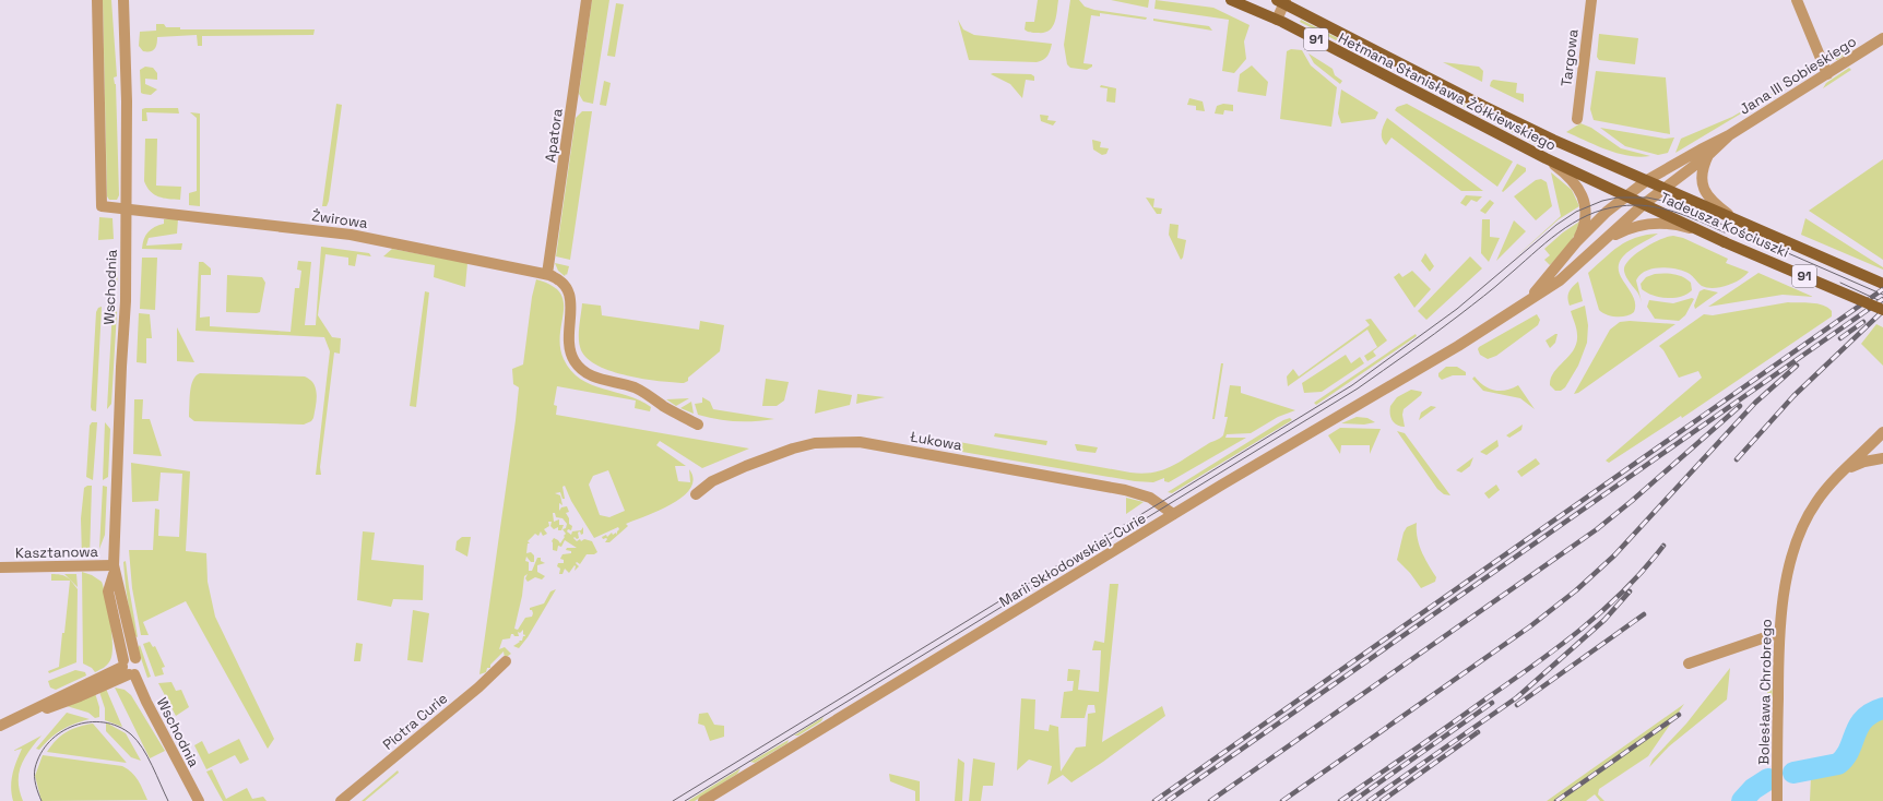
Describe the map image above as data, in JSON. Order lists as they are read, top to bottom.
{
  "streets": {
    "main road": ["91", "Hetmana Stanisława Żółkiewskiego", "Tadeusza Kościuszki"],
    "street": [
      "Targowa",
      "Jana III Sobieskiego",
      "Apatora",
      "Żwirowa",
      "Wschodnia",
      "Łukowa",
      "Kasztanowa",
      "Marii Skłodowskiej-Curie",
      "Bolesława Chrobrego",
      "Piotra Curie"
    ]
  },
  "crossings": [
    ["Jana III Sobieskiego", "Hetmana Stanisława Żółkiewskiego"],
    ["Jana III Sobieskiego", "Tadeusza Kościuszki"],
    ["Hetmana Stanisława Żółkiewskiego", "Tadeusza Kościuszki"],
    ["Apatora", "Żwirowa"],
    ["Żwirowa", "Wschodnia"],
    ["Wschodnia", "Kasztanowa"],
    ["Łukowa", "Marii Skłodowskiej-Curie"]
  ]
}
